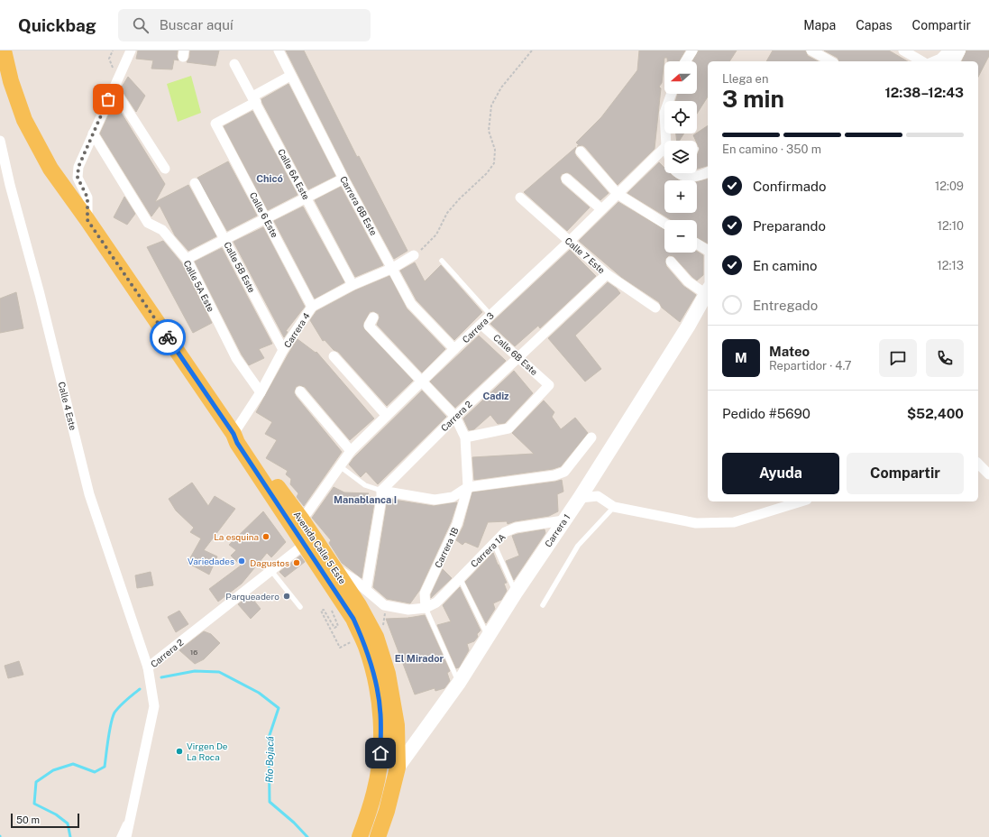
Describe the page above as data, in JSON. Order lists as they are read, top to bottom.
{
  "streets": {
    "main road": ["Avenida Calle 5 Este"],
    "street": [
      "Calle 6A Este",
      "Carrera 6B Este",
      "Calle 6 Este",
      "Calle 7 Este",
      "Calle 5B Este",
      "Calle 5A Este",
      "Carrera 3",
      "Carrera 4",
      "Calle 6B Este",
      "Calle 4 Este",
      "Carrera 2",
      "Carrera 1",
      "Carrera 1B",
      "Carrera 1A"
    ]
  },
  "crossings": [
    ["Calle 6A Este", "Calle 6 Este"],
    ["Calle 6A Este", "Carrera 4"],
    ["Carrera 6B Este", "Carrera 3"],
    ["Carrera 6B Este", "Carrera 4"],
    ["Calle 6 Este", "Carrera 4"],
    ["Calle 7 Este", "Carrera 3"],
    ["Calle 7 Este", "Carrera 2"],
    ["Calle 5B Este", "Carrera 4"],
    ["Calle 5A Este", "Carrera 4"],
    ["Carrera 3", "Calle 6B Este"],
    ["Carrera 3", "Avenida Calle 5 Este"],
    ["Carrera 4", "Avenida Calle 5 Este"],
    ["Calle 6B Este", "Carrera 2"],
    ["Calle 6B Este", "Carrera 1B"],
    ["Calle 4 Este", "Carrera 2"],
    ["Carrera 2", "Avenida Calle 5 Este"],
    ["Carrera 2", "Carrera 1B"],
    ["Carrera 1", "Carrera 1A"],
    ["Carrera 1B", "Carrera 1A"]
  ],
  "districts": [
    "Chicó",
    "Cadiz",
    "Manablanca I",
    "El Mirador"
  ],
  "water": ["Río Bojacá"],
  "places": [
    "La esquina",
    "Variedades",
    "Dagustos",
    "Parqueadero",
    "Virgen De La Roca"
  ],
  "house_numbers": ["16"],
  "scale_bar": "50 m",
  "north": "left",
  "page": {
    "header": "Quickbag",
    "search": "Buscar aquí",
    "nav": ["Mapa", "Capas", "Compartir"],
    "map_buttons": ["+", "−"],
    "heading": ["3 min", "Llega en", "12:38–12:43"],
    "panel": [
      "Mateo",
      "Repartidor · 4.7",
      "Pedido #5690",
      "$52,400"
    ],
    "bar": "En camino · 350 m",
    "list": [
      ["Confirmado", "12:09"],
      ["Preparando", "12:10"],
      ["En camino", "12:13"],
      "Entregado"
    ],
    "round": "M",
    "buttons": ["Ayuda", "Compartir"],
    "scale": "50 m"
  }
}
